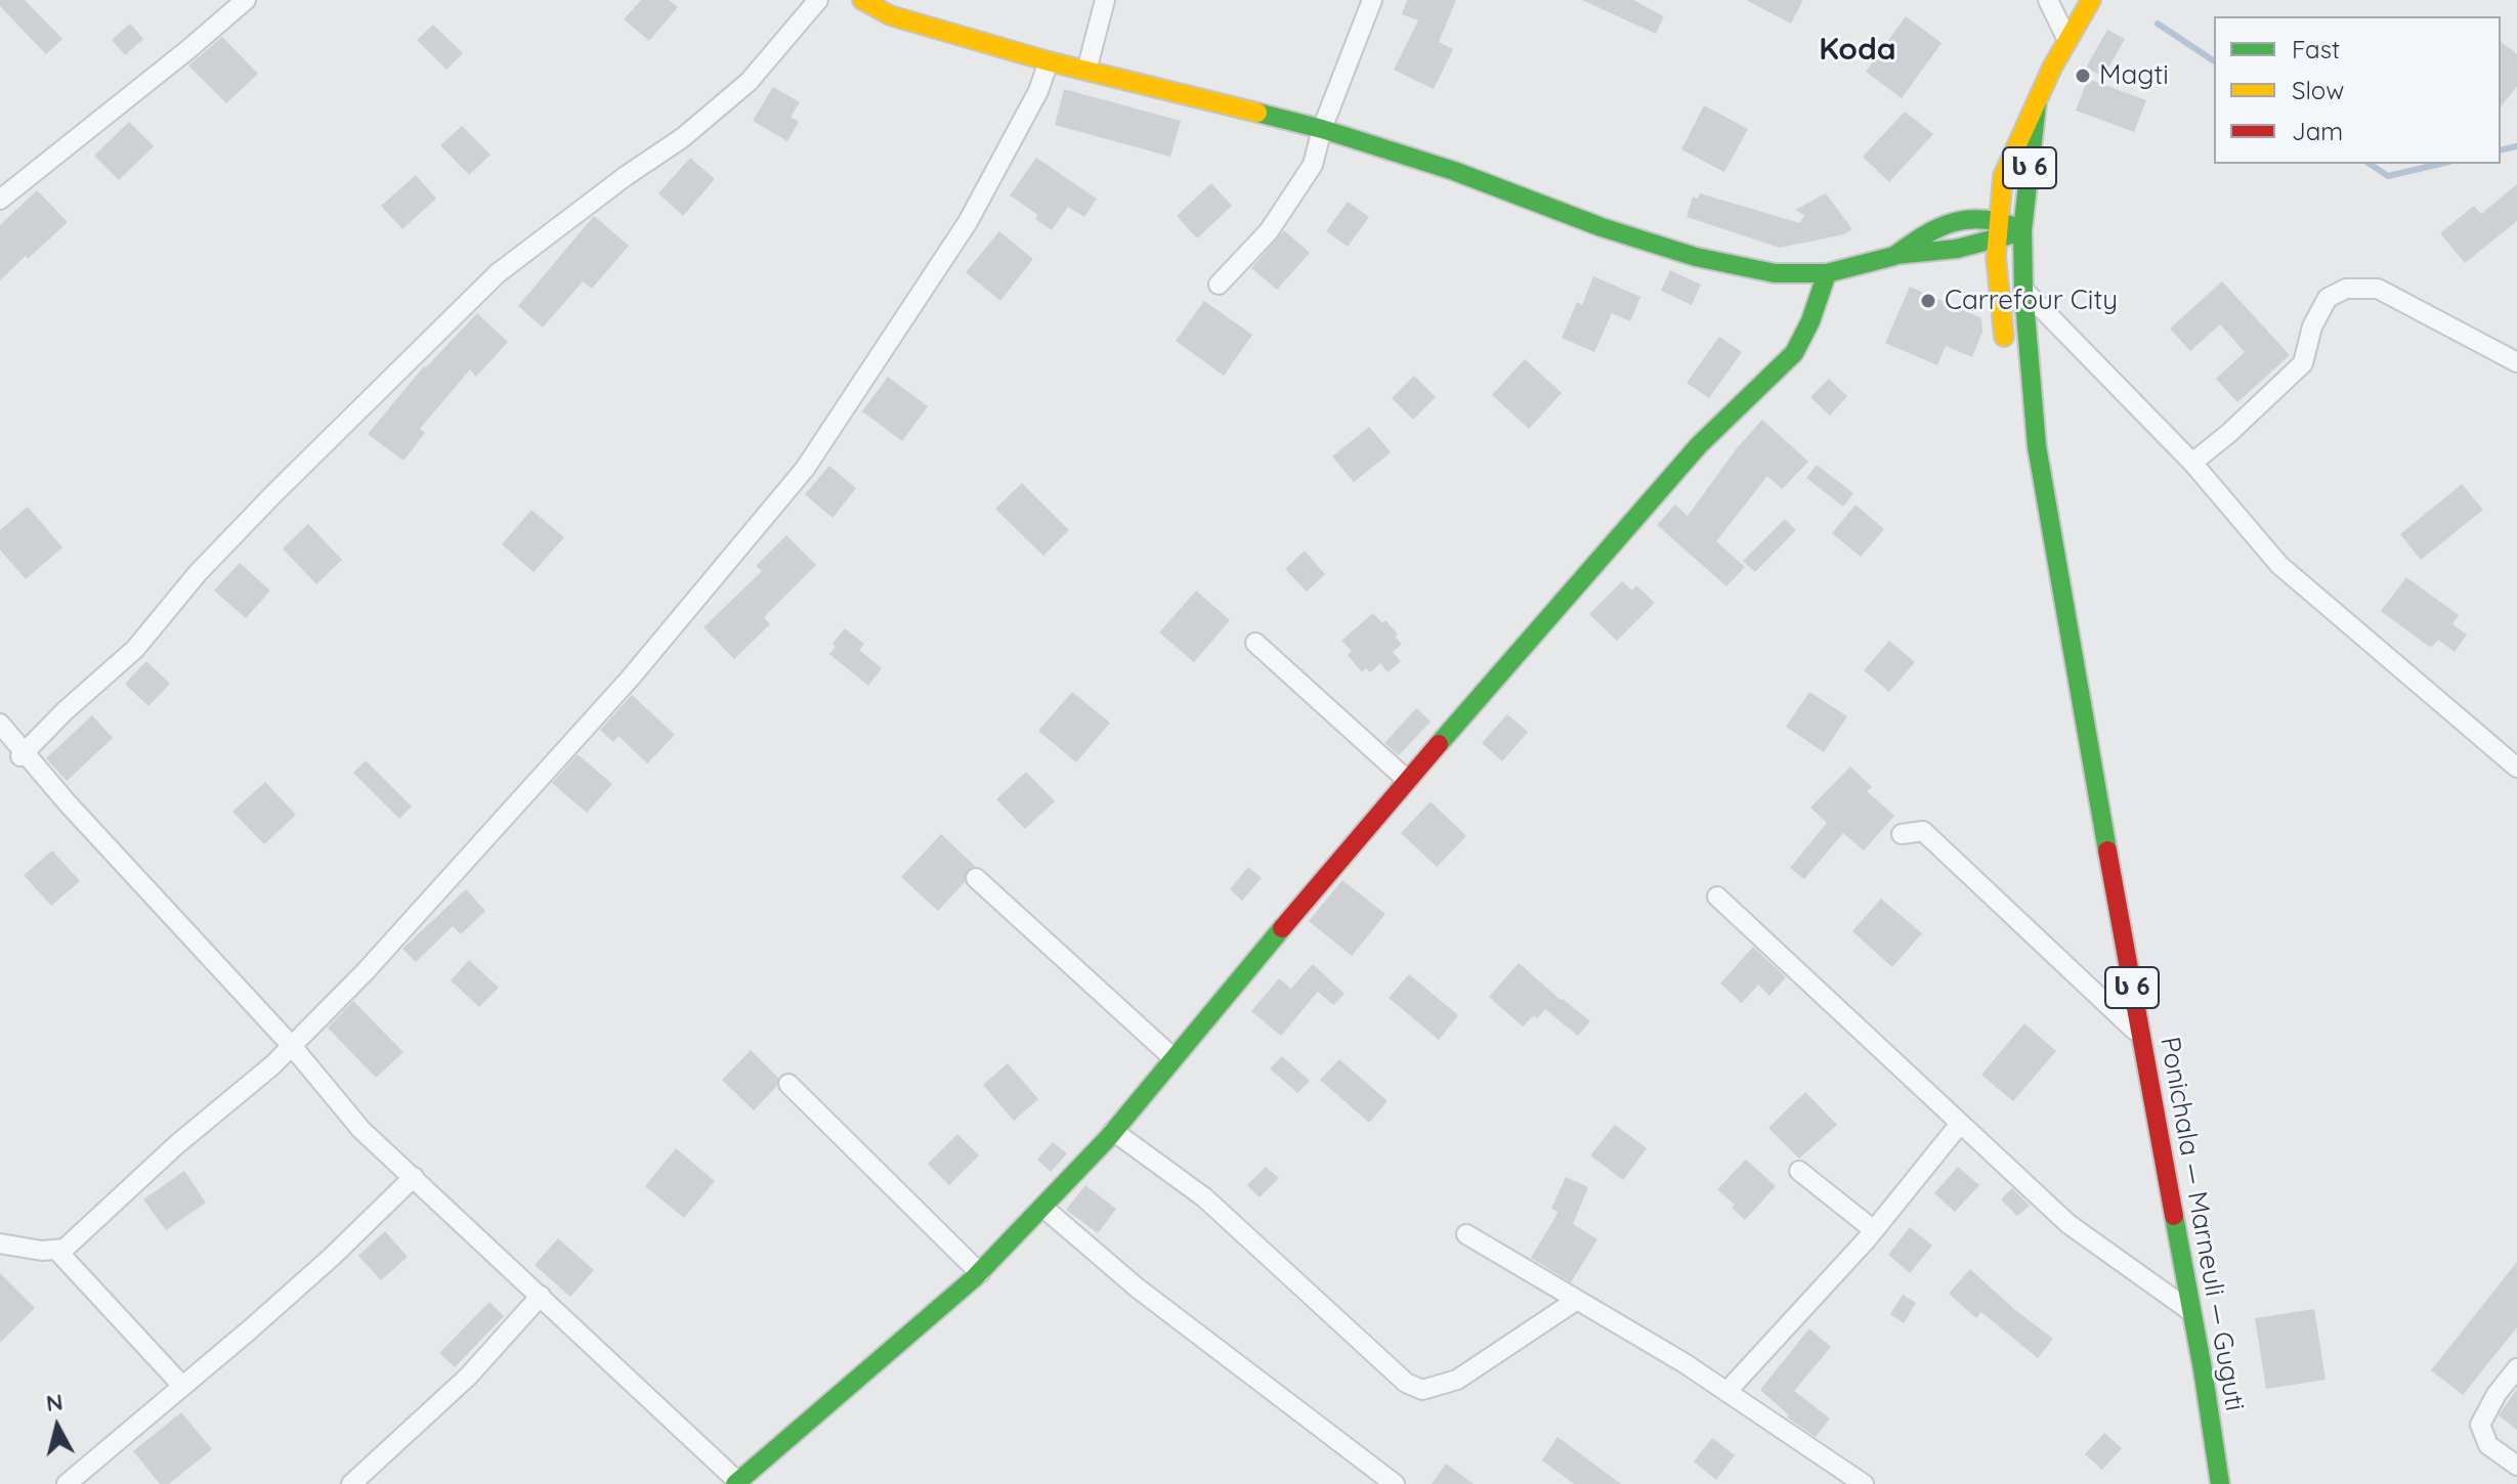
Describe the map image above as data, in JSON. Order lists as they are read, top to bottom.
{
  "streets": {
    "main road": ["ს 6", "Ponichala — Marneuli — Guguti"]
  },
  "districts": ["Koda"],
  "places": ["Magti", "Carrefour City"],
  "legend": ["Fast", "Slow", "Jam"],
  "north": "top"
}
